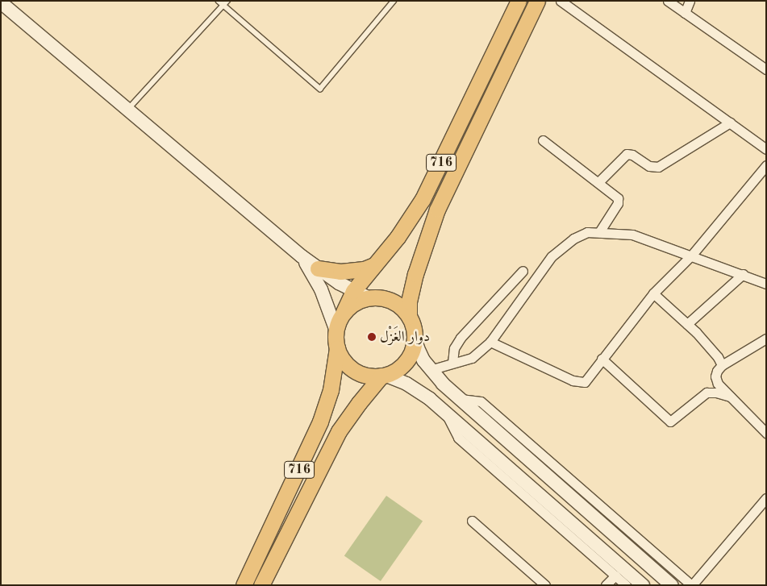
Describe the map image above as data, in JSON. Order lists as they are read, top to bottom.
{
  "streets": {
    "main road": ["716"]
  },
  "places": ["دوار الغَزْل"]
}
